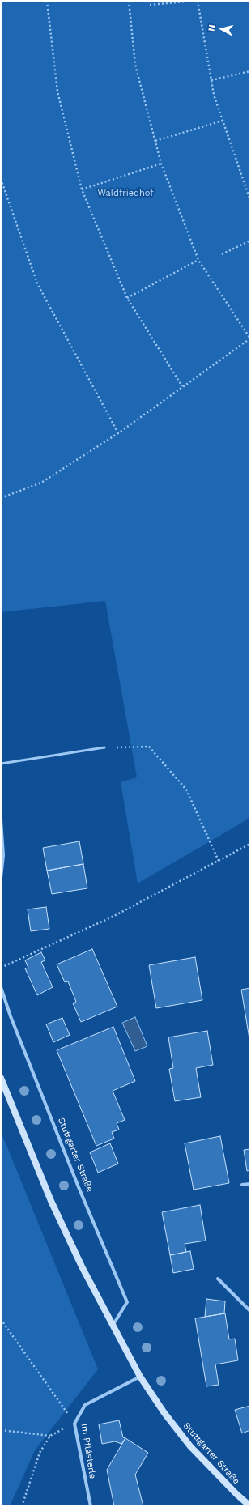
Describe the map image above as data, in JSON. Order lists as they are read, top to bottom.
{
  "streets": {
    "main road": ["Stuttgarter Straße"],
    "street": ["Im Pflästerle"]
  },
  "crossings": [
    ["Stuttgarter Straße", "Im Pflästerle"]
  ],
  "parks": ["Waldfriedhof"],
  "north": "left"
}
